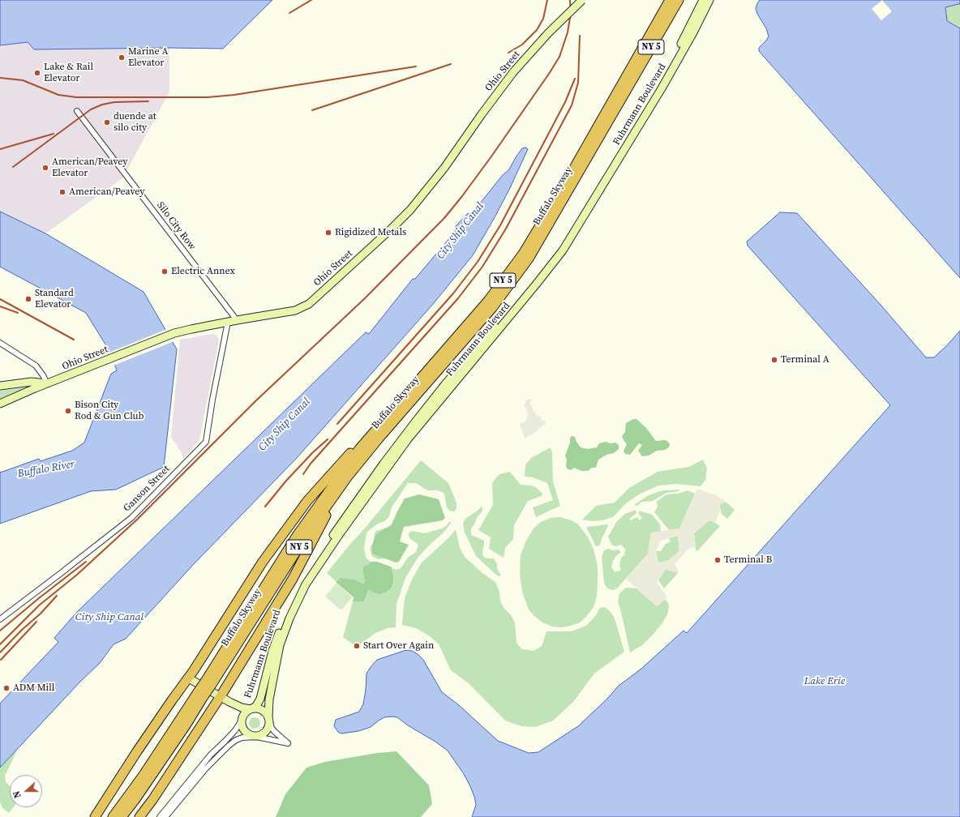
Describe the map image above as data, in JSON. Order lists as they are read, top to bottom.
{
  "streets": {
    "highway": ["NY 5", "Buffalo Skyway"],
    "street": [
      "Ohio Street",
      "Fuhrmann Boulevard",
      "Silo City Row",
      "Ganson Street"
    ]
  },
  "crossings": [
    ["Ohio Street", "Silo City Row"],
    ["Ohio Street", "Ganson Street"]
  ],
  "water": ["City Ship Canal", "Buffalo River", "Lake Erie"],
  "places": [
    "Marine A Elevator",
    "Lake & Rail Elevator",
    "duende at silo city",
    "American/Peavey Elevator",
    "American/Peavey",
    "Rigidized Metals",
    "Electric Annex",
    "Standard Elevator",
    "Terminal A",
    "Bison City Rod & Gun Club",
    "Terminal B",
    "Start Over Again",
    "ADM Mill"
  ],
  "north": "left"
}
